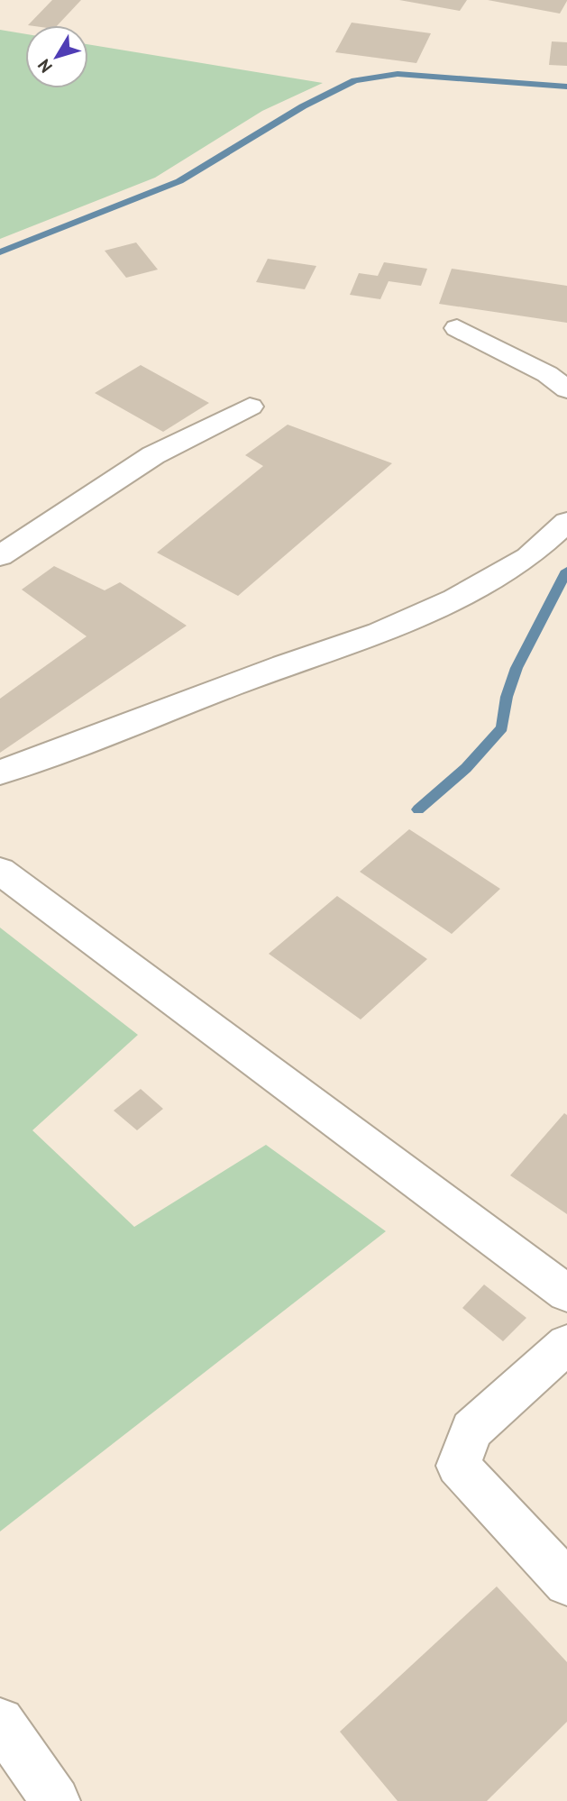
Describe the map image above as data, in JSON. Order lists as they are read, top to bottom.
{
  "north": "bottom left"
}
